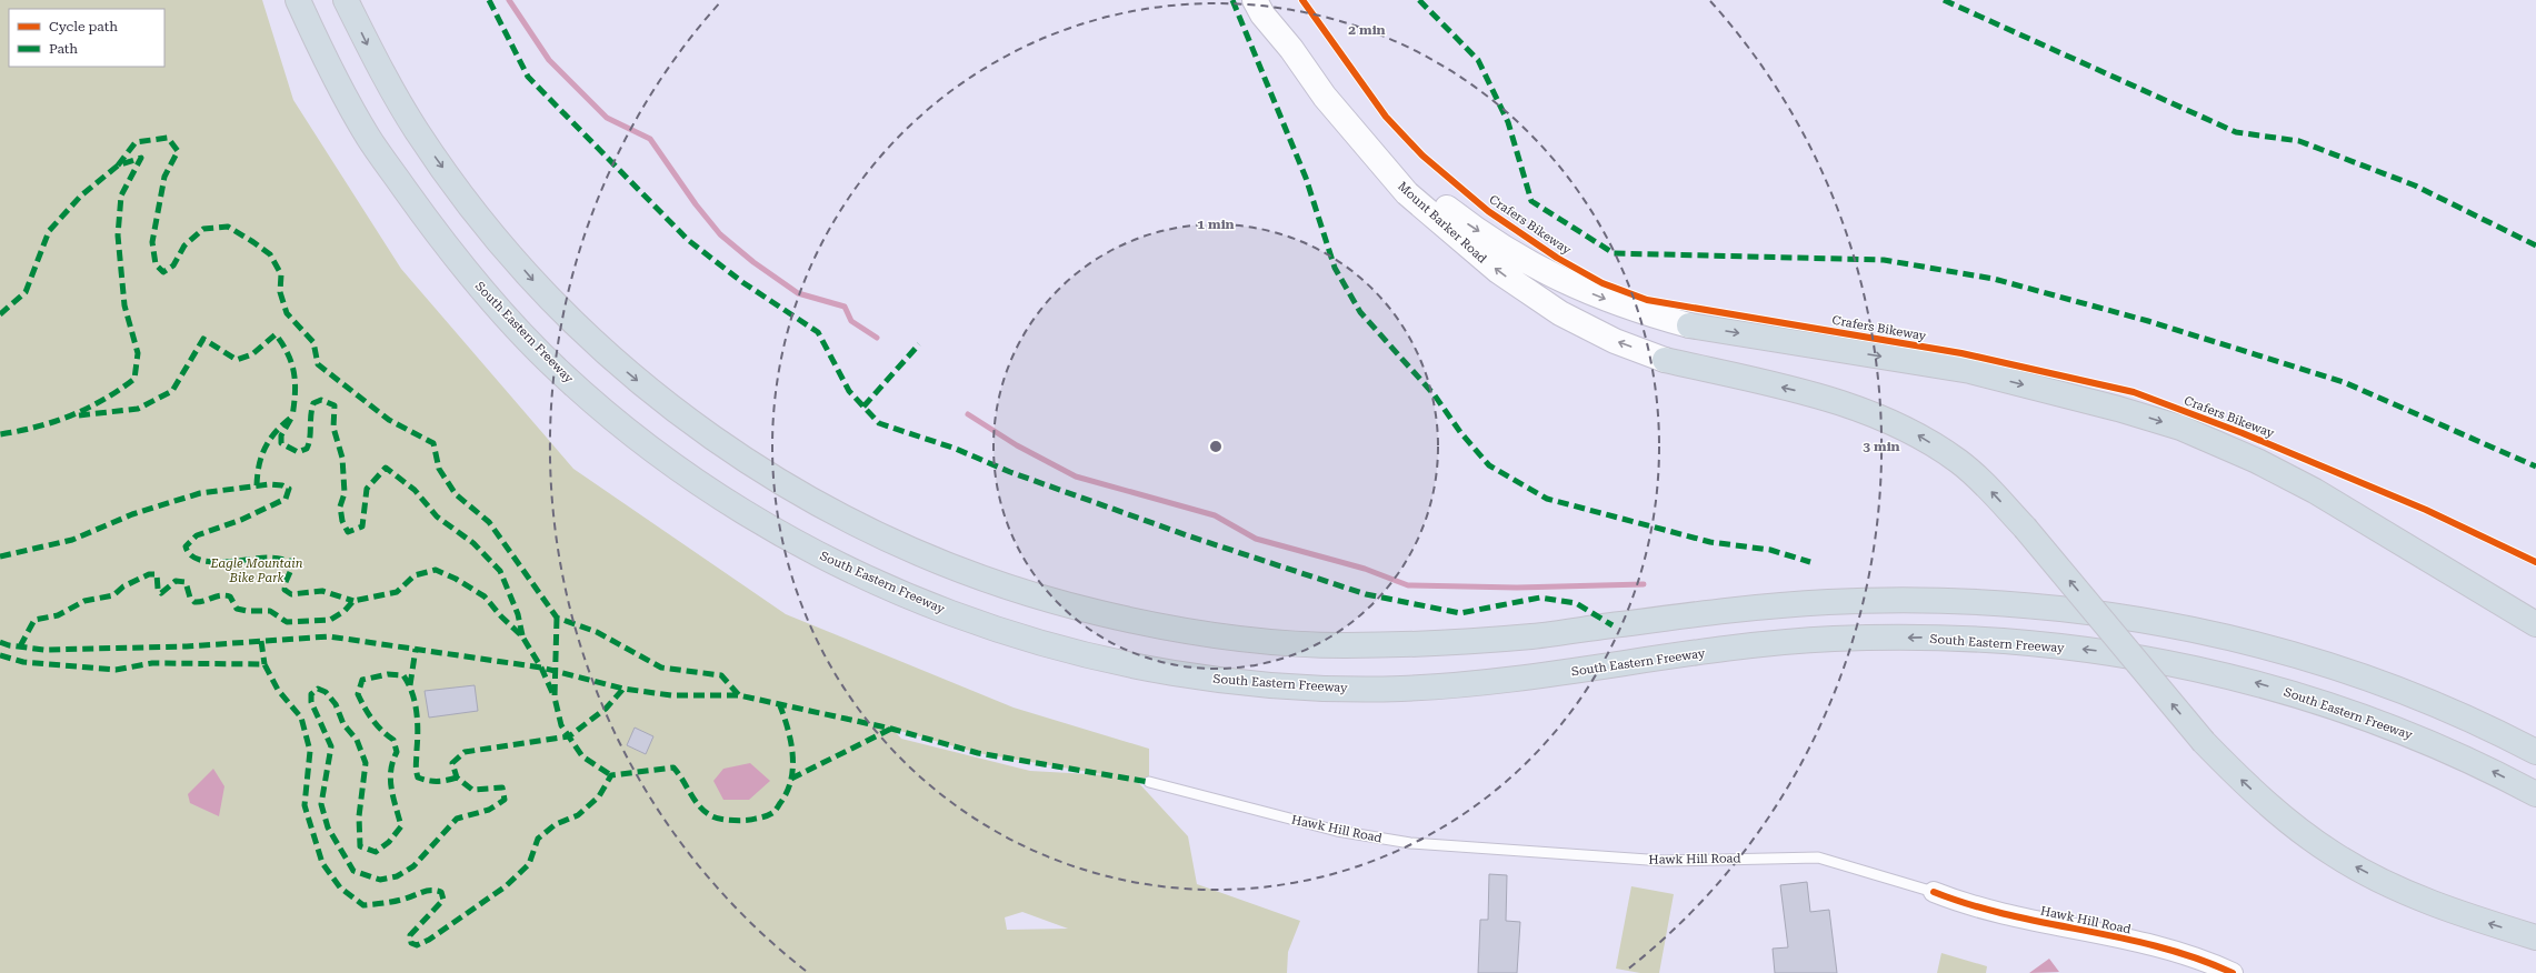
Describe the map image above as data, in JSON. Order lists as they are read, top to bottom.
{
  "streets": {
    "highway": ["South Eastern Freeway"],
    "main road": ["Mount Barker Road"],
    "street": ["Hawk Hill Road"],
    "cycle path": ["Crafers Bikeway"]
  },
  "parks": ["Eagle Mountain Bike Park"],
  "legend": ["Cycle path", "Path"],
  "rings": ["2 min", "1 min", "3 min"]
}
